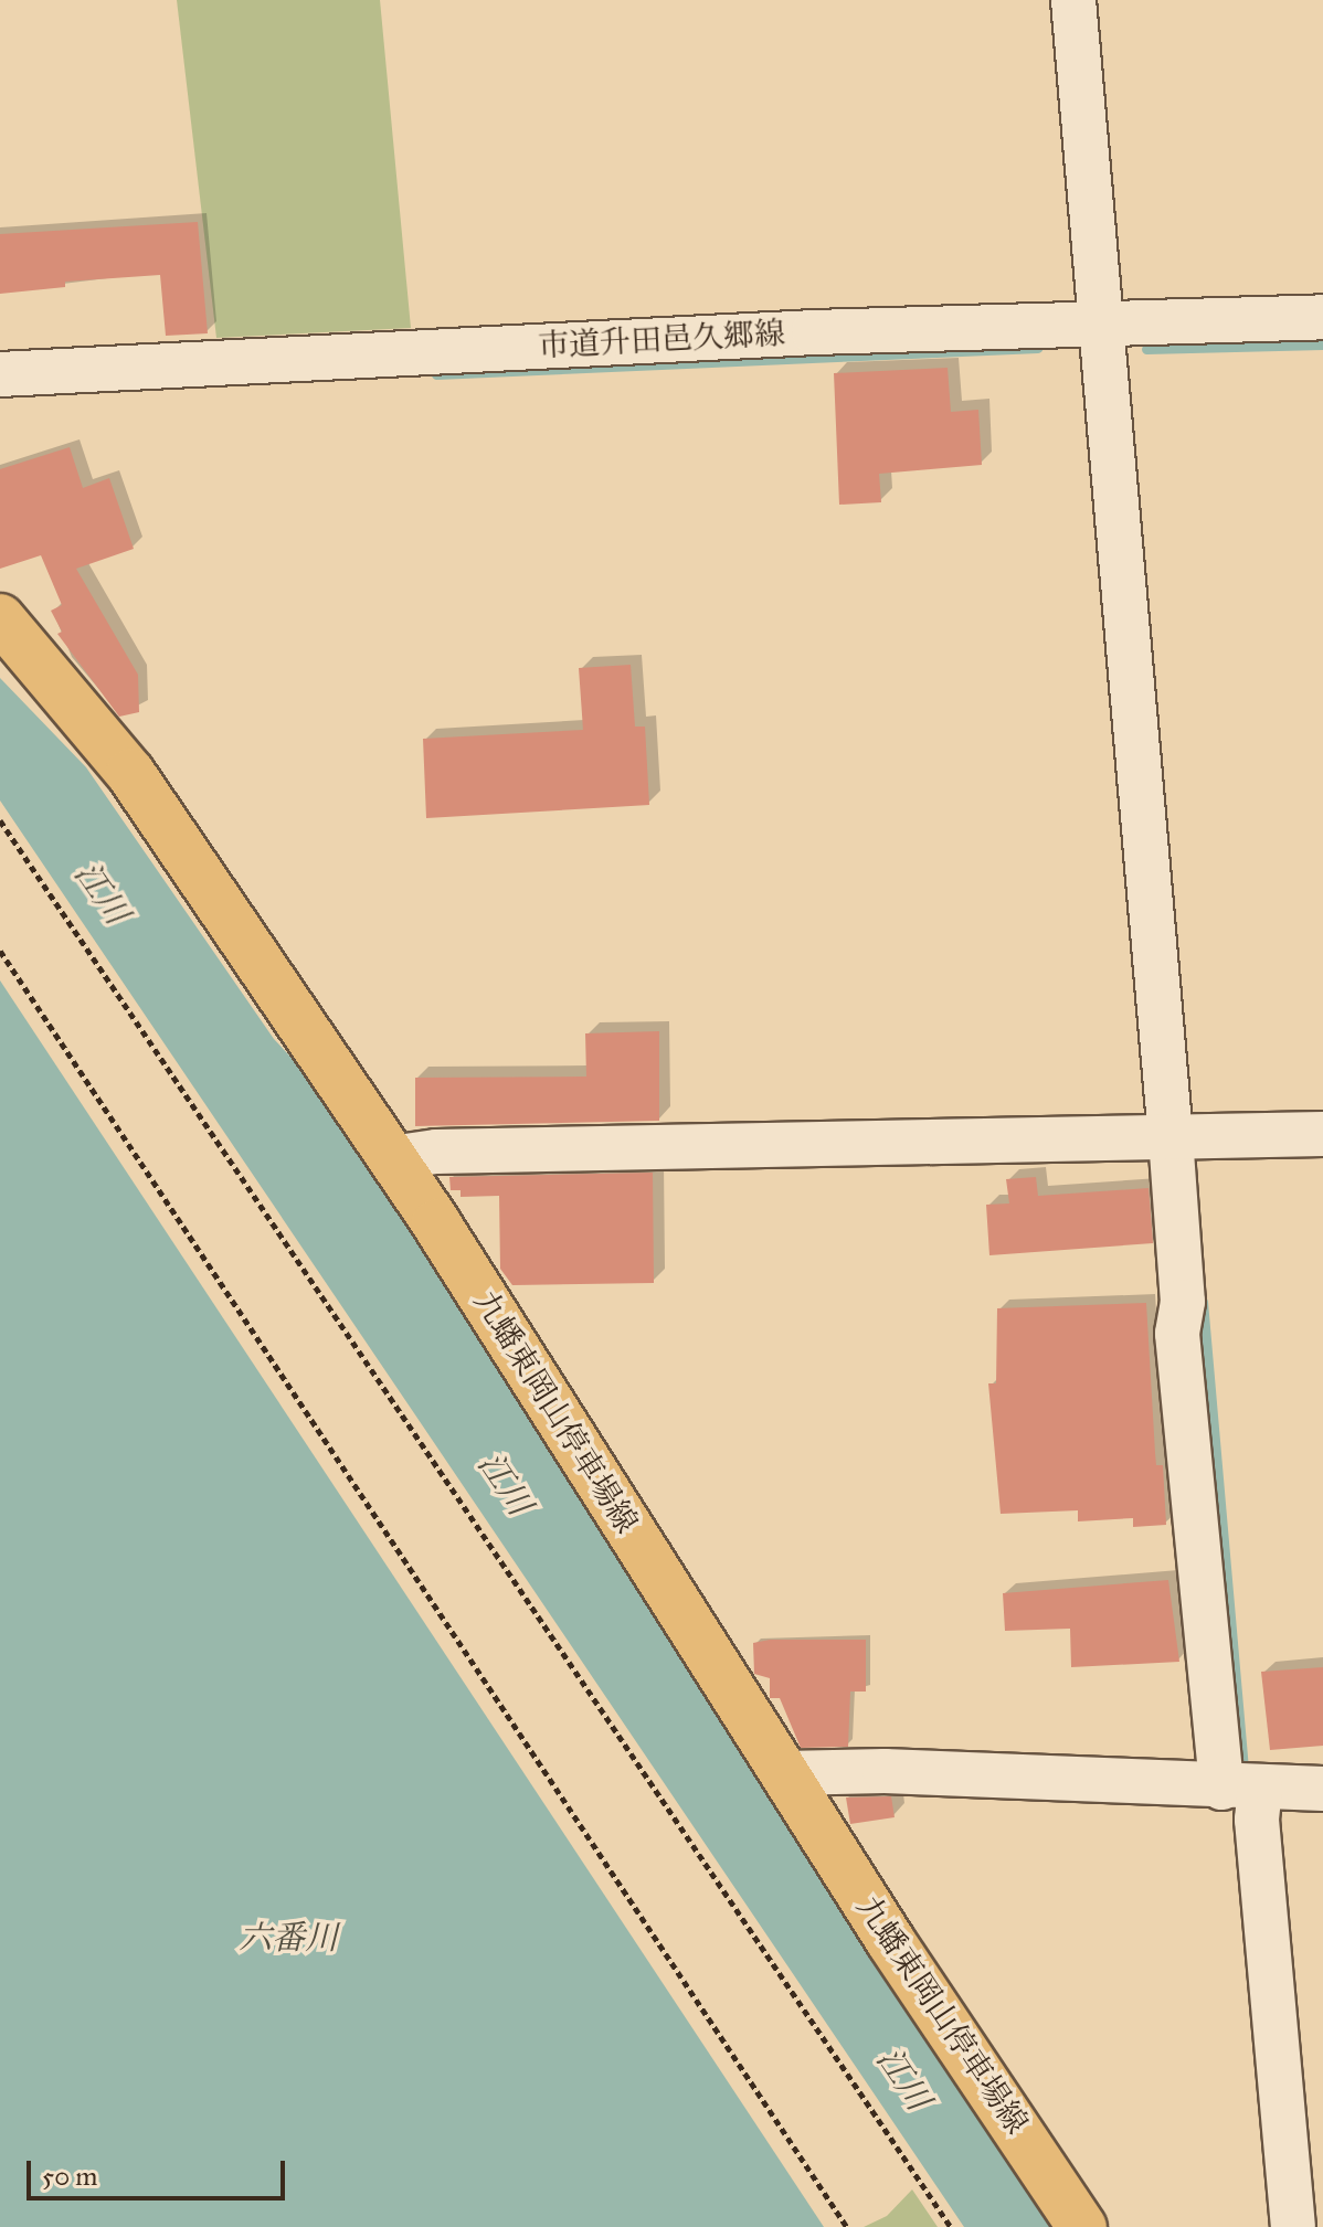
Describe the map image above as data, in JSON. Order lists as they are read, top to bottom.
{
  "streets": {
    "main road": ["九蟠東岡山停車場線"],
    "street": ["市道升田邑久郷線"]
  },
  "water": ["江川", "六番川"],
  "scale_bar": "50 m"
}
